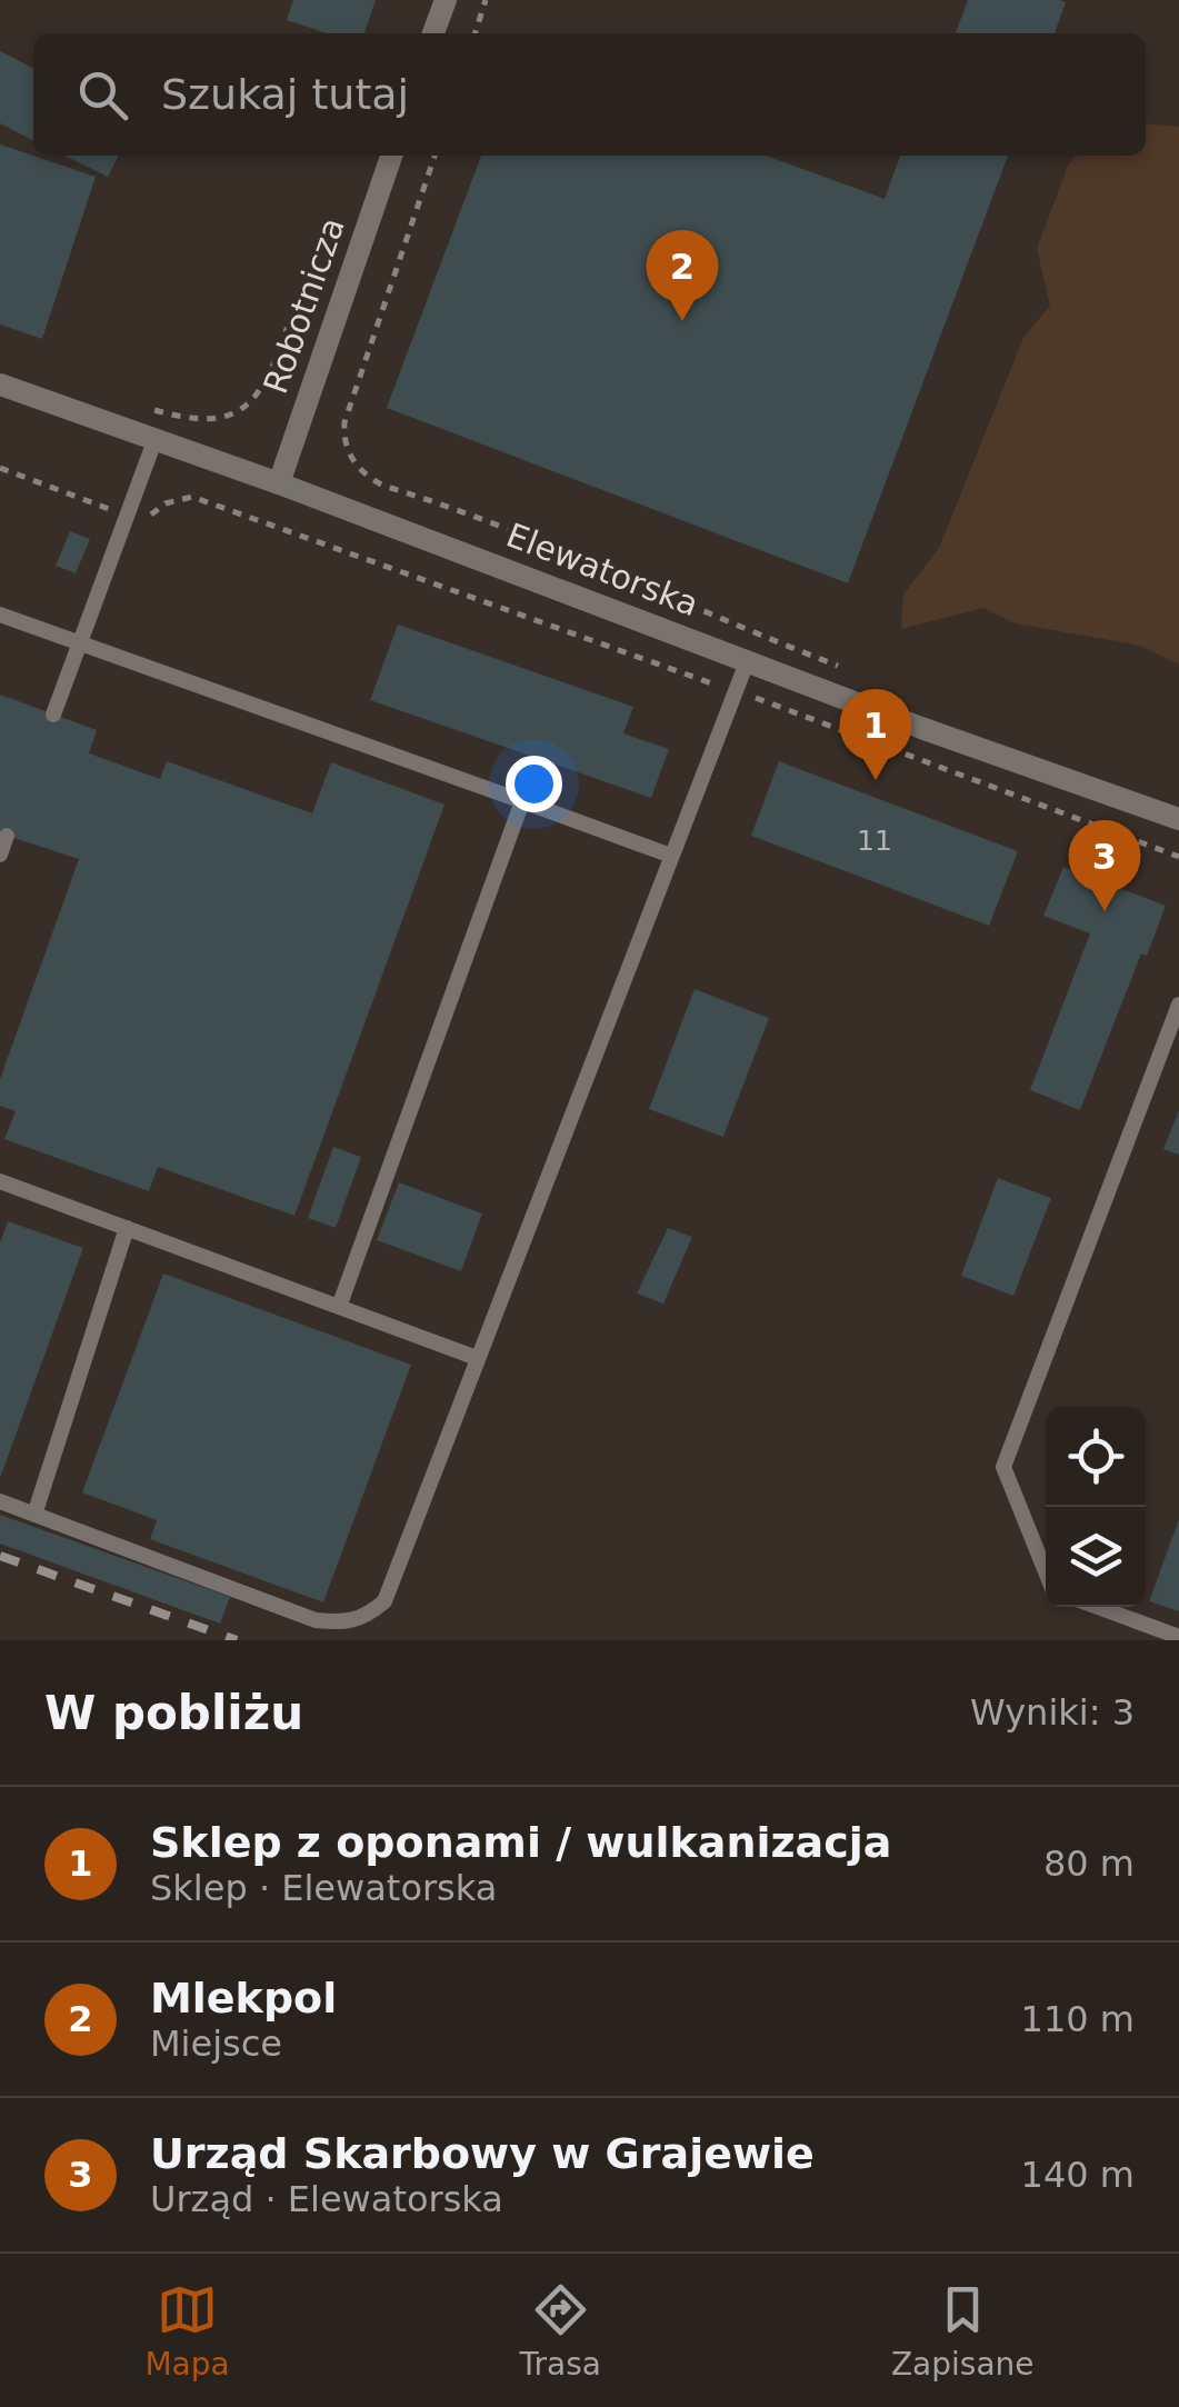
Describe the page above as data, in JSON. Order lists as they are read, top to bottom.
{
  "streets": {
    "street": ["Robotnicza", "Elewatorska"]
  },
  "crossings": [
    ["Robotnicza", "Elewatorska"]
  ],
  "house_numbers": ["11"],
  "page": {
    "search": "Szukaj tutaj",
    "pins": ["2", "1", "3"],
    "heading": ["W pobliżu", "Wyniki: 3"],
    "list": [
      {
        "mark": "1",
        "name": "Sklep z oponami / wulkanizacja",
        "note": "Sklep · Elewatorska",
        "value": "80 m"
      },
      {
        "mark": "2",
        "name": "Mlekpol",
        "note": "Miejsce",
        "value": "110 m"
      },
      {
        "mark": "3",
        "name": "Urząd Skarbowy w Grajewie",
        "note": "Urząd · Elewatorska",
        "value": "140 m"
      }
    ],
    "nav": ["Mapa", "Trasa", "Zapisane"]
  }
}
